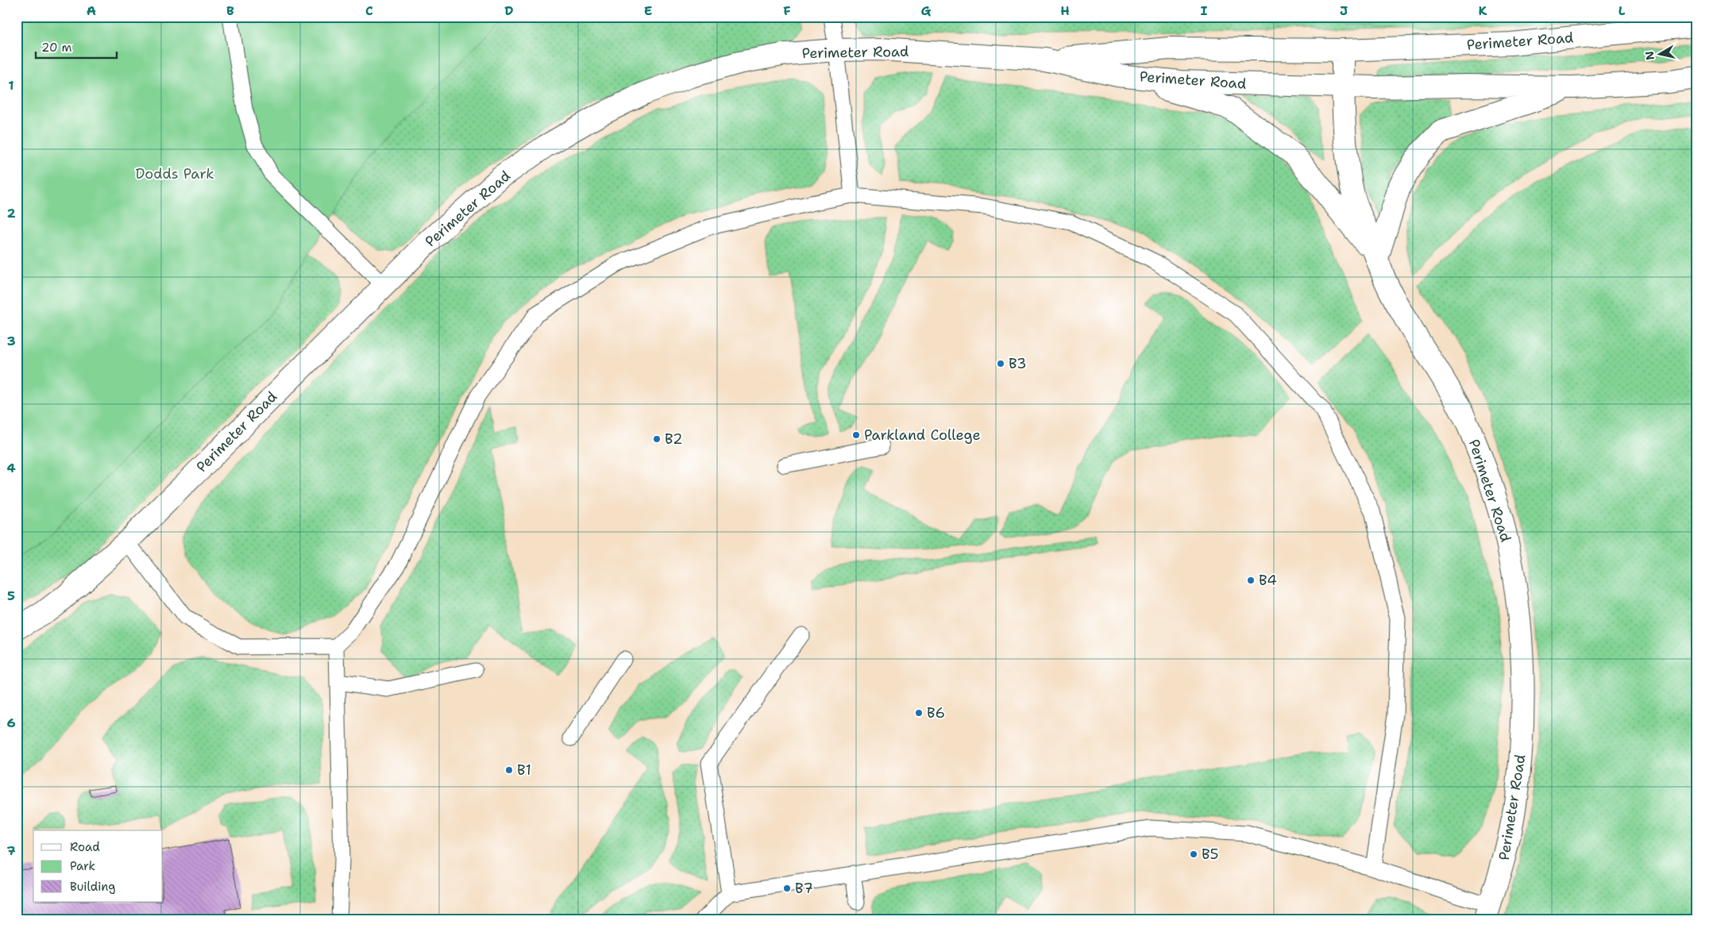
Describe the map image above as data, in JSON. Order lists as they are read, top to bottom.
{
  "streets": {
    "street": ["Perimeter Road"]
  },
  "parks": ["Dodds Park"],
  "places": [
    "B3",
    "Parkland College",
    "B2",
    "B4",
    "B6",
    "B1",
    "B5",
    "B7"
  ],
  "legend": ["Road", "Park", "Building"],
  "scale_bar": "20 m",
  "north": "left",
  "grid": {
    "columns": [
      "A",
      "B",
      "C",
      "D",
      "E",
      "F",
      "G",
      "H",
      "I",
      "J",
      "K",
      "L"
    ],
    "rows": [
      "1",
      "2",
      "3",
      "4",
      "5",
      "6",
      "7"
    ]
  }
}
